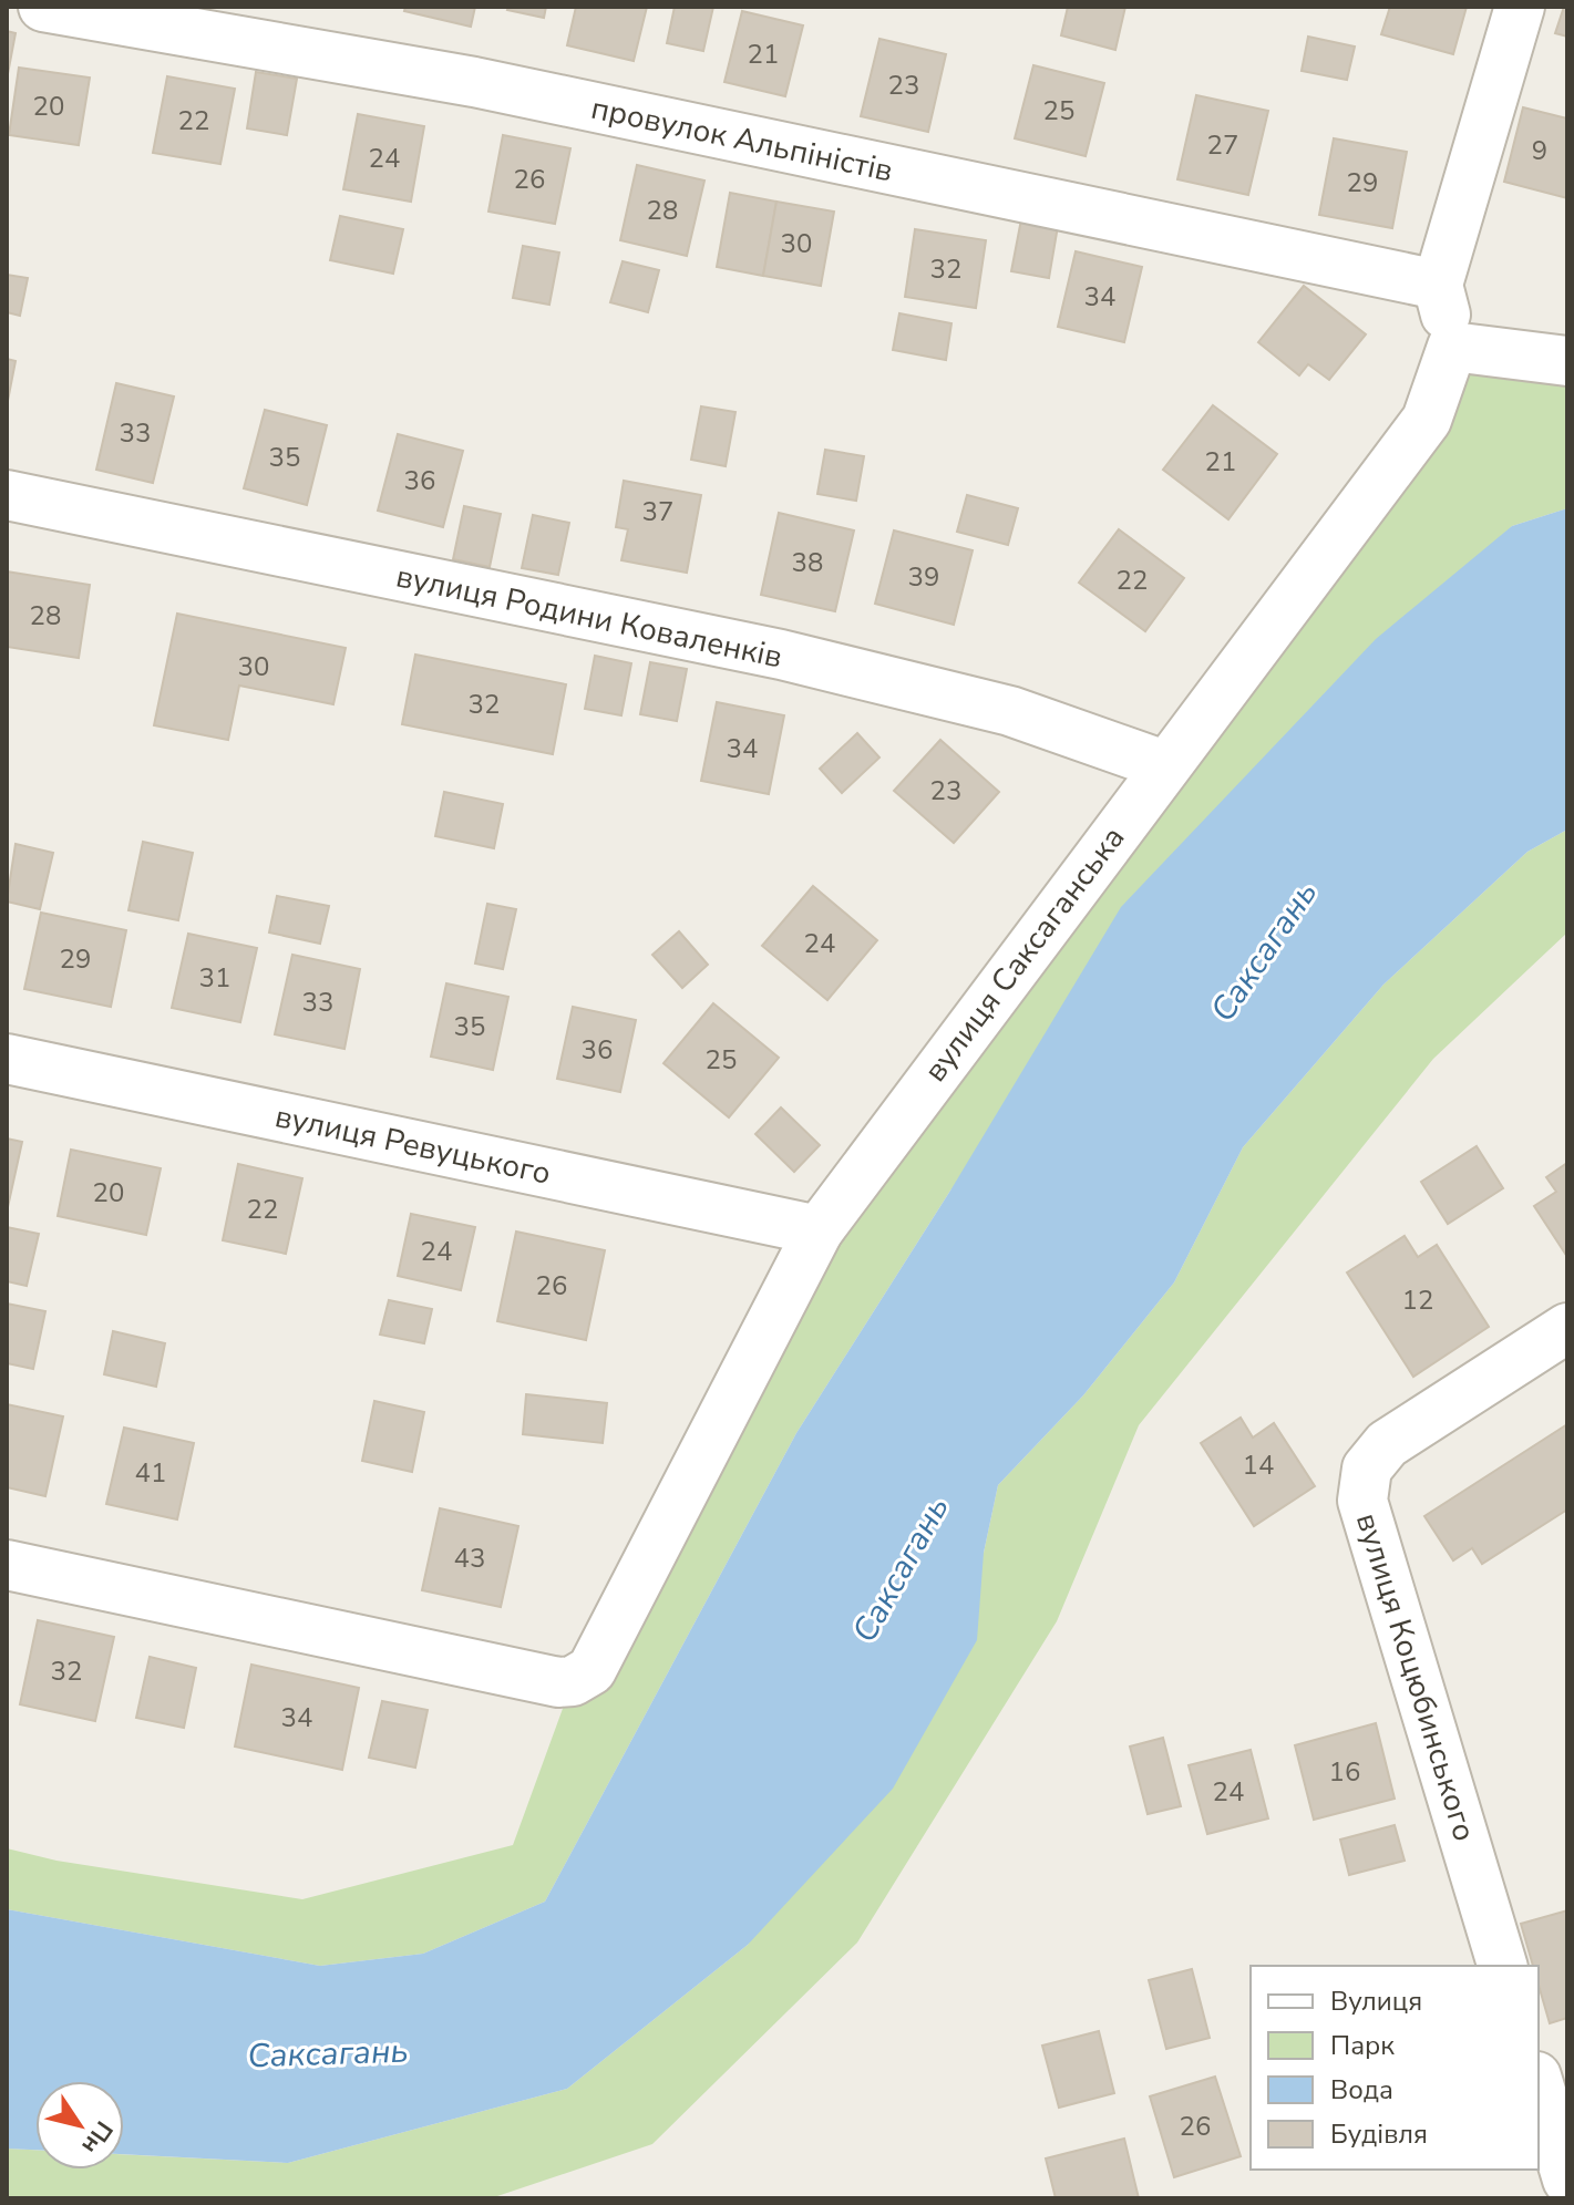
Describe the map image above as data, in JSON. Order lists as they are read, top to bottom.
{
  "streets": {
    "street": [
      "провулок Альпіністів",
      "вулиця Родини Коваленків",
      "вулиця Саксаганська",
      "вулиця Ревуцького",
      "вулиця Коцюбинського"
    ]
  },
  "crossings": [
    ["вулиця Родини Коваленків", "вулиця Саксаганська"],
    ["вулиця Саксаганська", "вулиця Ревуцького"]
  ],
  "water": ["Саксагань"],
  "house_numbers": [
    "21",
    "23",
    "20",
    "25",
    "22",
    "27",
    "9",
    "24",
    "26",
    "29",
    "28",
    "30",
    "32",
    "34",
    "33",
    "35",
    "21",
    "36",
    "37",
    "38",
    "39",
    "22",
    "28",
    "30",
    "32",
    "34",
    "23",
    "24",
    "29",
    "31",
    "33",
    "35",
    "36",
    "25",
    "20",
    "22",
    "24",
    "26",
    "12",
    "14",
    "41",
    "43",
    "32",
    "34",
    "16",
    "24",
    "26"
  ],
  "legend": [
    "Вулиця",
    "Парк",
    "Вода",
    "Будівля"
  ],
  "north": "bottom right"
}
